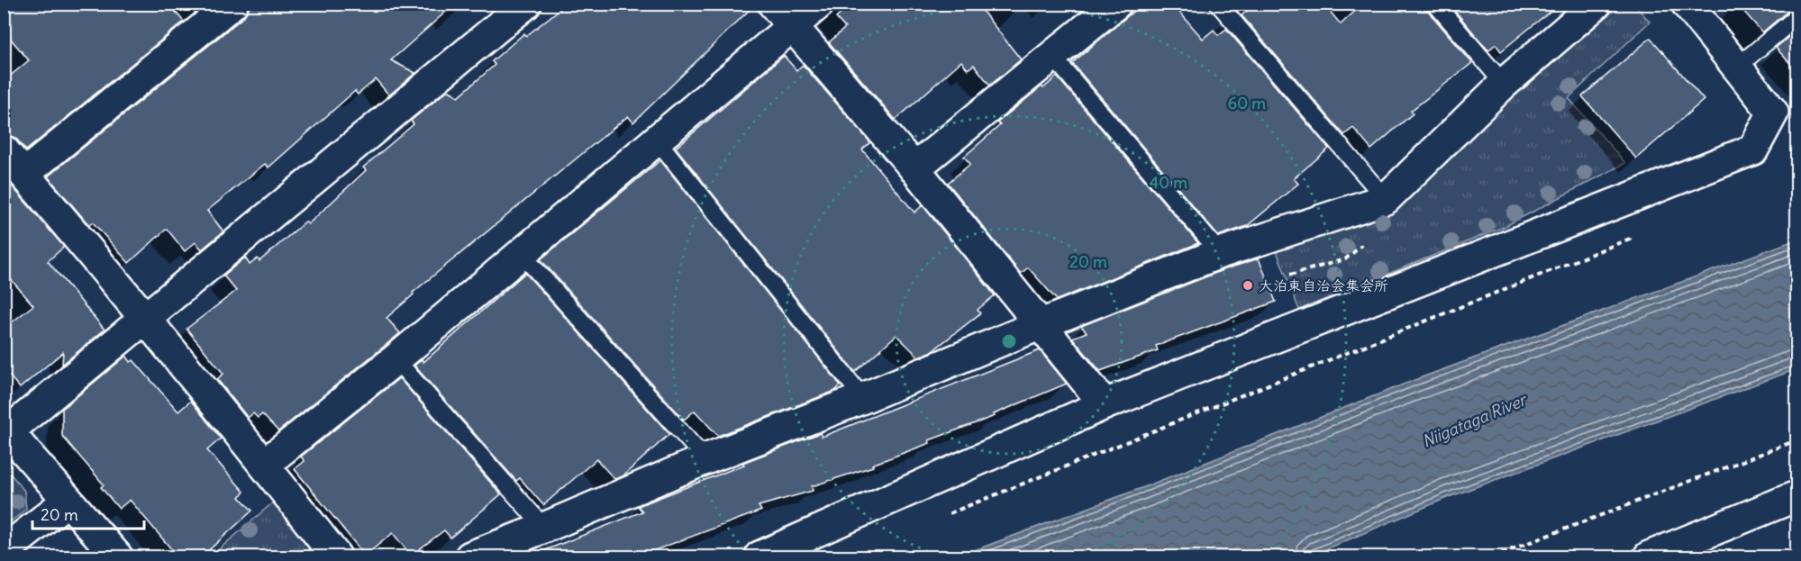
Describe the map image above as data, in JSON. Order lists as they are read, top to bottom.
{
  "water": ["Niigataga River"],
  "places": ["大泊東自治会集会所"],
  "scale_bar": "20 m",
  "rings": ["60 m", "40 m", "20 m"]
}
